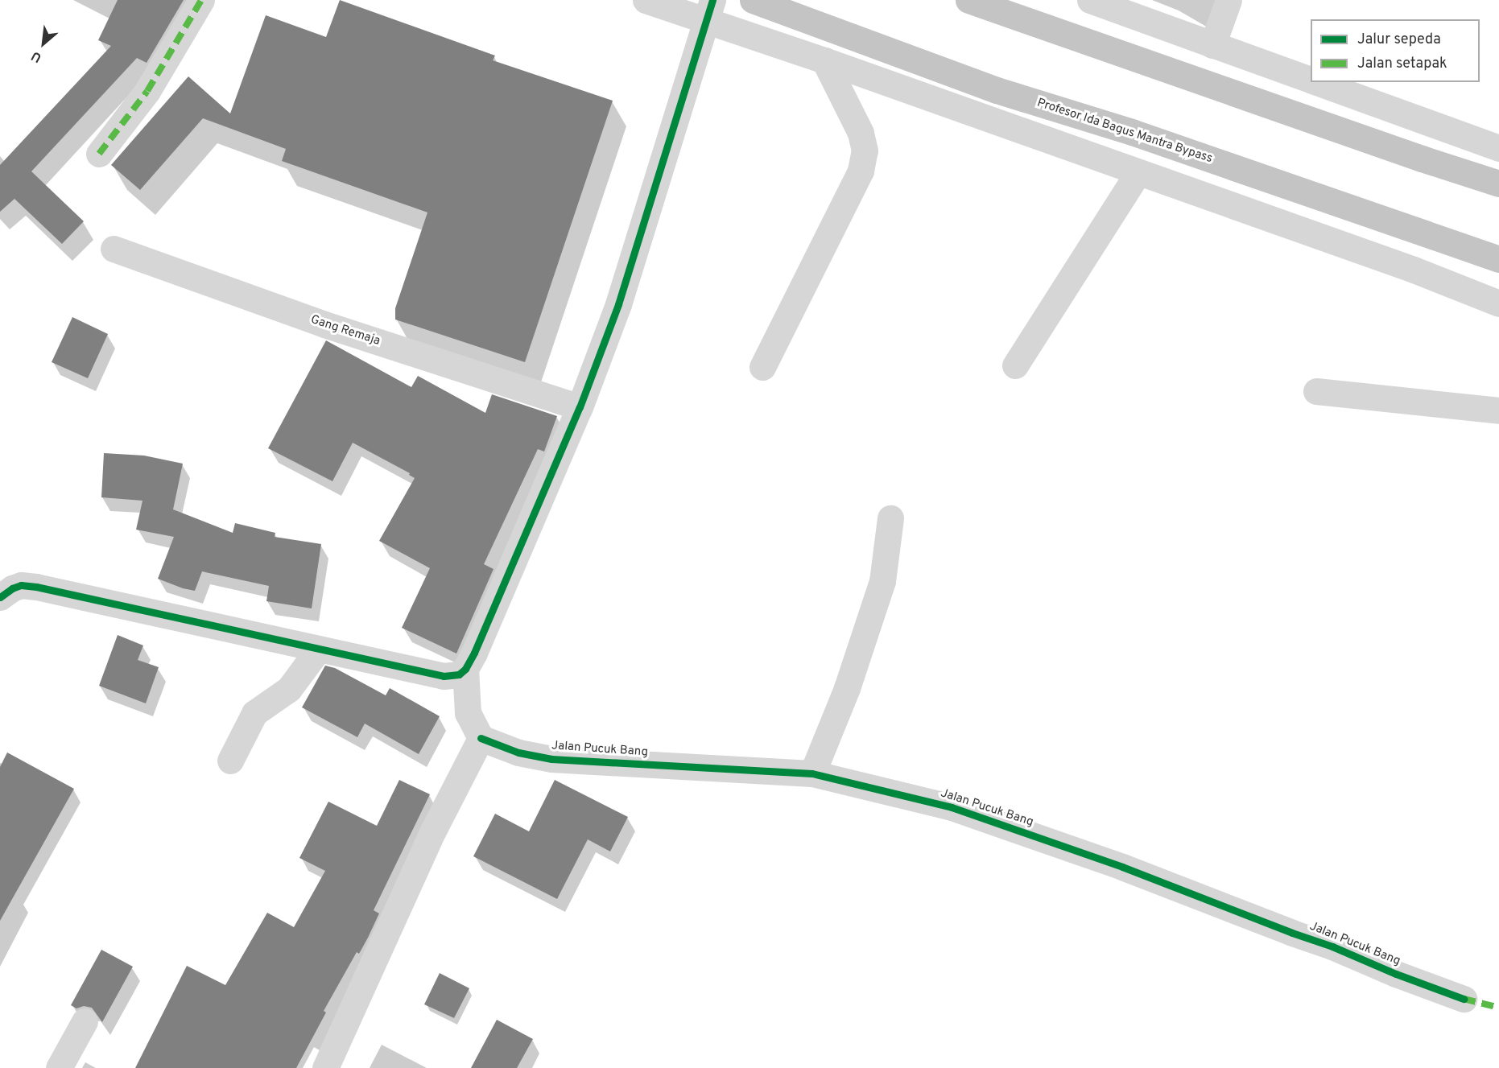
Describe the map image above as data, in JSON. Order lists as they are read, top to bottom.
{
  "streets": {
    "highway": ["Profesor Ida Bagus Mantra Bypass"],
    "street": ["Gang Remaja", "Jalan Pucuk Bang"]
  },
  "legend": ["Jalur sepeda", "Jalan setapak"],
  "north": "bottom left"
}
